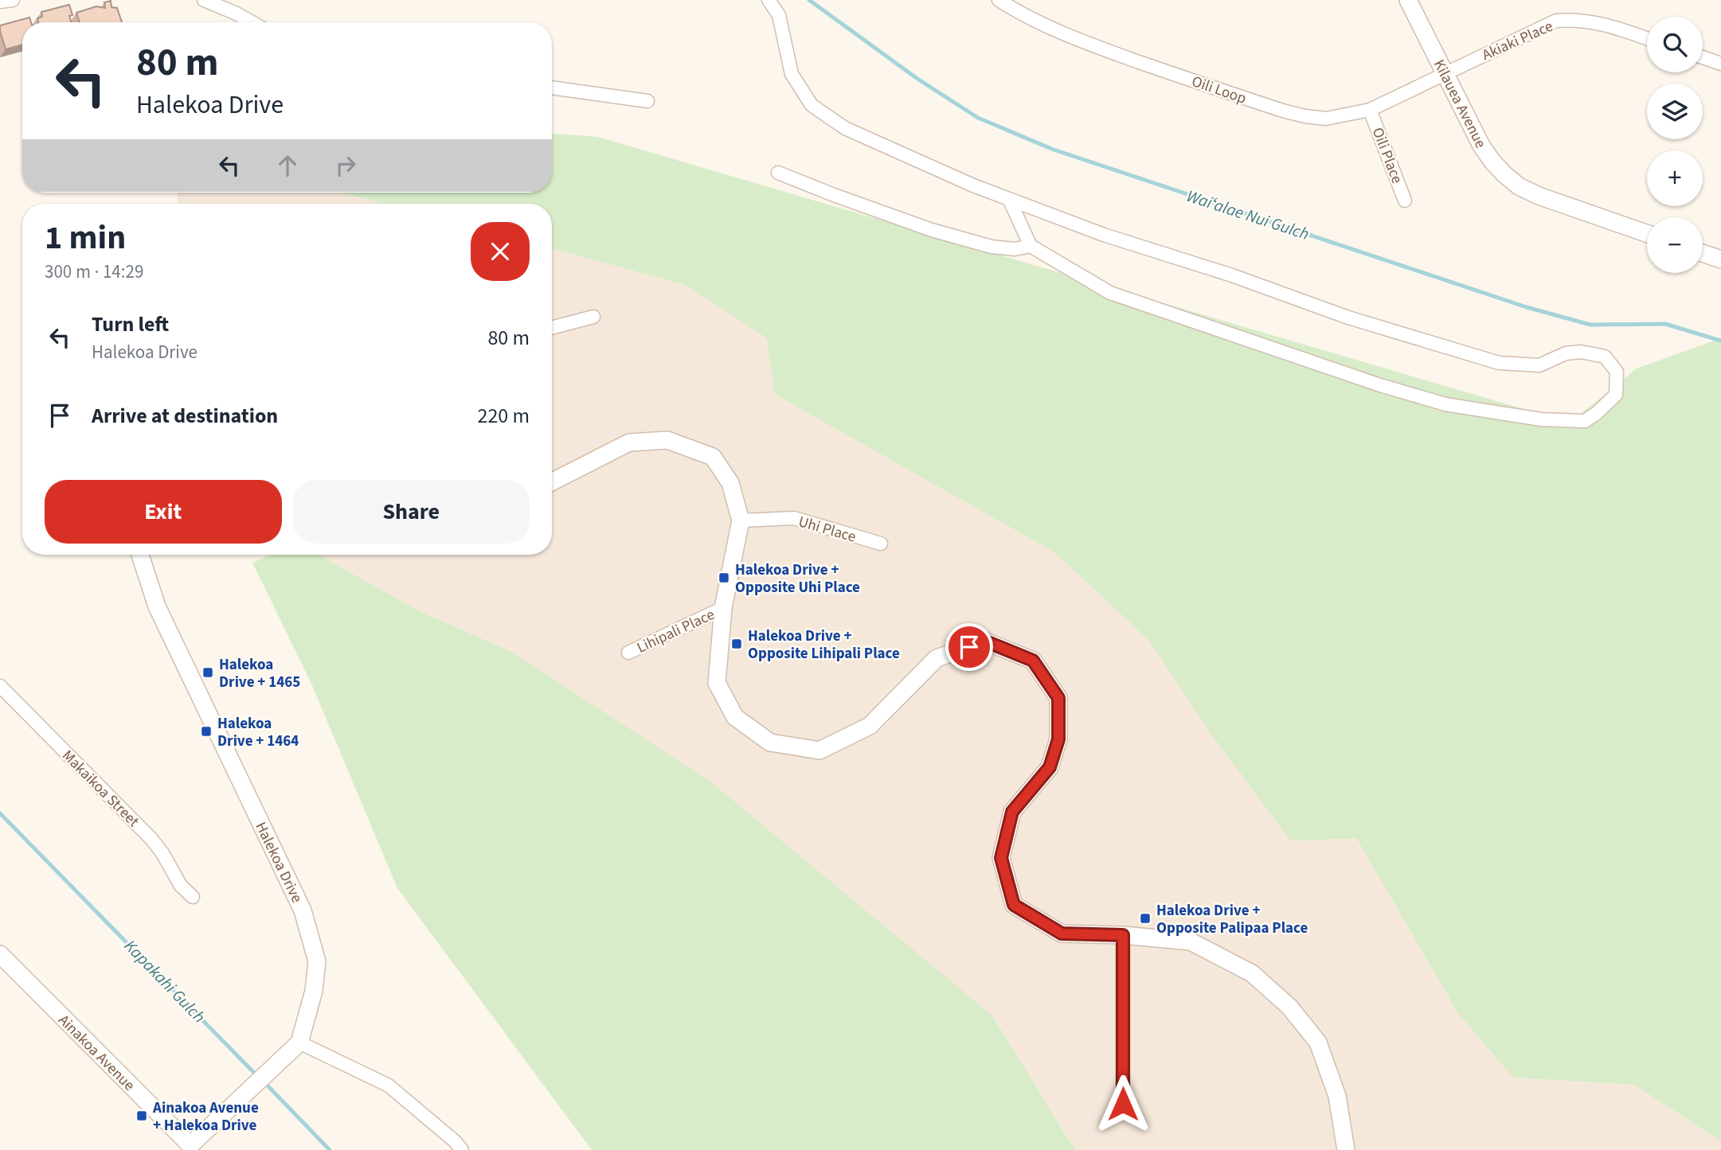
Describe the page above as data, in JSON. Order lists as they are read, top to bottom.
{
  "streets": {
    "street": [
      "Akiaki Place",
      "Oili Loop",
      "Kilauea Avenue",
      "Oili Place",
      "Uhi Place",
      "Lihipali Place",
      "Makaikoa Street",
      "Halekoa Drive",
      "Ainakoa Avenue"
    ]
  },
  "crossings": [
    ["Akiaki Place", "Oili Loop"],
    ["Akiaki Place", "Kilauea Avenue"],
    ["Oili Loop", "Kilauea Avenue"],
    ["Oili Loop", "Oili Place"]
  ],
  "water": ["Waiʻalae Nui Gulch", "Kapakahi Gulch"],
  "places": {
    "transit": [
      "Halekoa Drive + Opposite Uhi Place",
      "Halekoa Drive + Opposite Lihipali Place",
      "Halekoa Drive + 1465",
      "Halekoa Drive + 1464",
      "Halekoa Drive + Opposite Palipaa Place",
      "Ainakoa Avenue + Halekoa Drive"
    ]
  },
  "page": {
    "map_buttons": ["+", "−"],
    "turn": ["80 m", "Halekoa Drive"],
    "heading": ["1 min", "300 m · 14:29"],
    "list": [
      {
        "name": "Turn left",
        "note": "Halekoa Drive",
        "value": "80 m"
      },
      {
        "name": "Arrive at destination",
        "value": "220 m"
      }
    ],
    "buttons": ["Exit", "Share"]
  }
}
